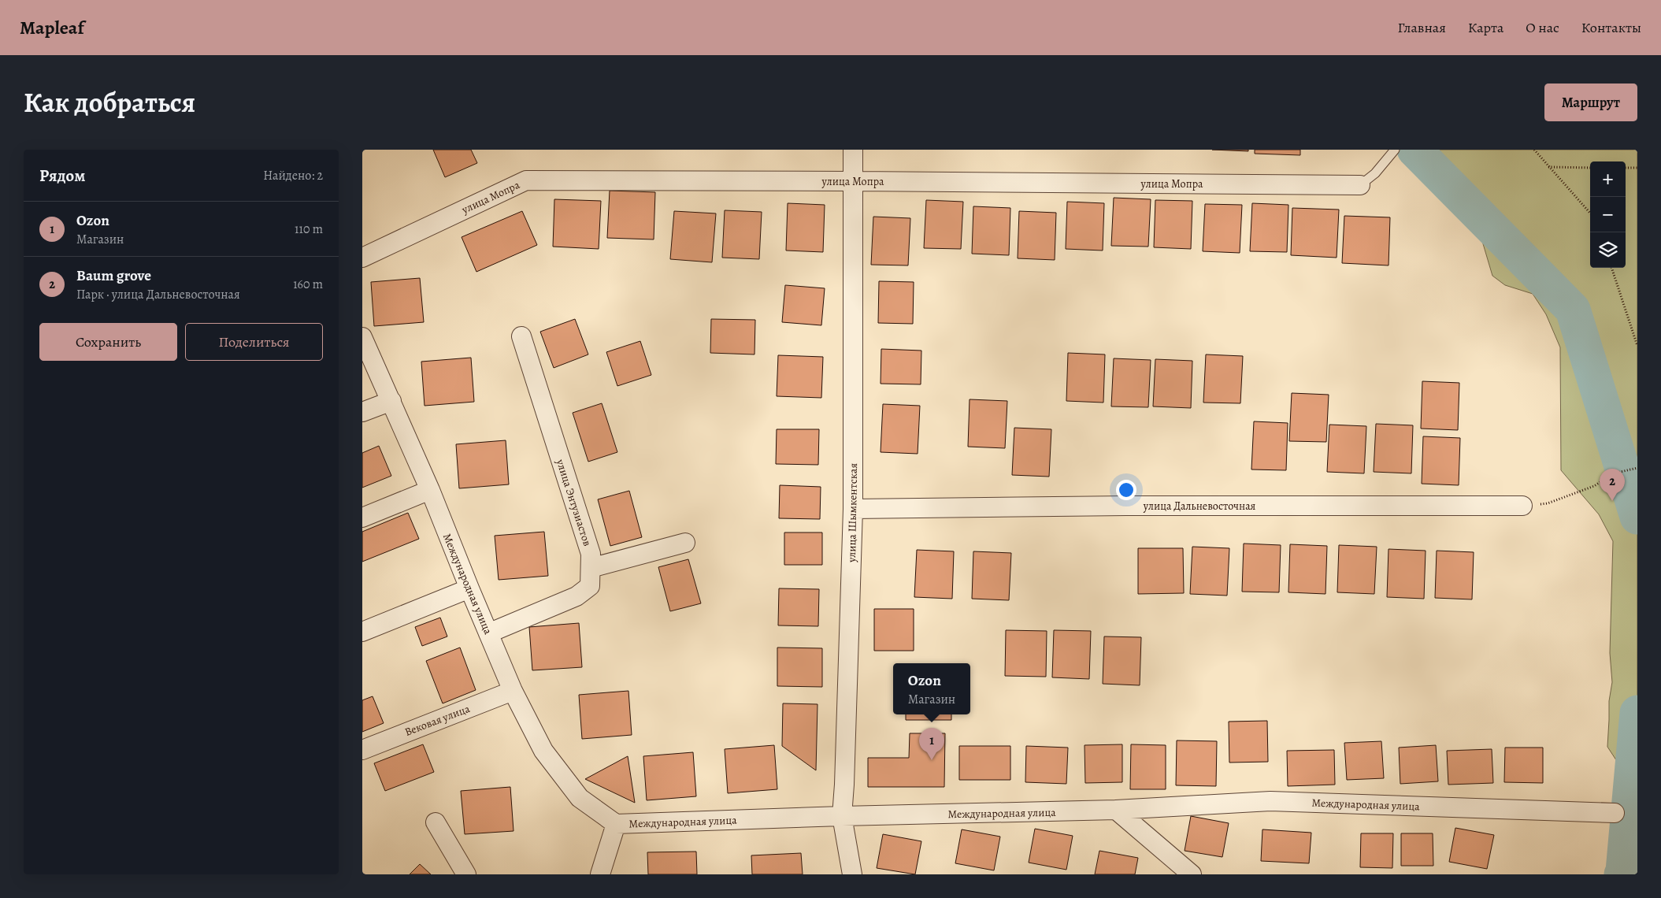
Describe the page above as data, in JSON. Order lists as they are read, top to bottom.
{
  "streets": {
    "street": [
      "улица Мопра",
      "улица Энтузиастов",
      "улица Дальневосточная",
      "улица Шымкентская",
      "Международная улица",
      "Вековая улица"
    ]
  },
  "crossings": [
    ["улица Мопра", "улица Шымкентская"],
    ["улица Энтузиастов", "Международная улица"],
    ["улица Дальневосточная", "улица Шымкентская"],
    ["улица Шымкентская", "Международная улица"],
    ["Международная улица", "Вековая улица"]
  ],
  "page": {
    "header": "Mapleaf",
    "nav": [
      "Главная",
      "Карта",
      "О нас",
      "Контакты"
    ],
    "title": "Как добраться",
    "buttons": [
      "Маршрут",
      ["Сохранить", "Поделиться"]
    ],
    "heading": ["Рядом", "Найдено: 2"],
    "map_buttons": ["+", "−"],
    "list": [
      {
        "mark": "1",
        "name": "Ozon",
        "note": "Магазин",
        "value": "110 m"
      },
      {
        "mark": "2",
        "name": "Baum grove",
        "note": "Парк · улица Дальневосточная",
        "value": "160 m"
      }
    ],
    "pins": ["2", "1"],
    "popup": ["Ozon", "Магазин"]
  }
}
